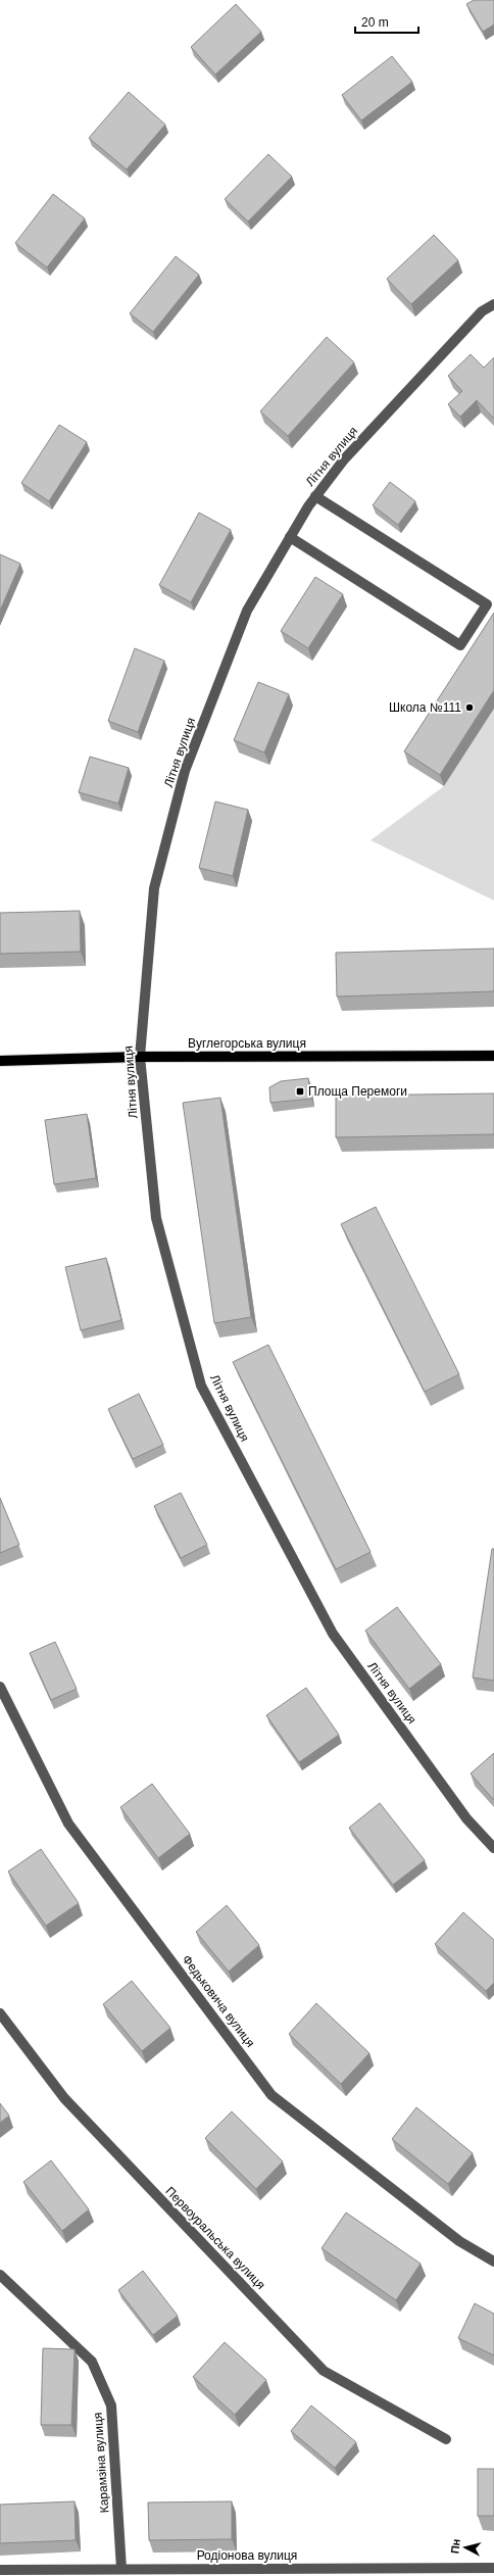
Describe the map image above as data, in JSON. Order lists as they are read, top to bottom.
{
  "streets": {
    "main road": ["Вуглегорська вулиця"],
    "street": [
      "Літня вулиця",
      "Федьковича вулиця",
      "Первоуральська вулиця",
      "Карамзіна вулиця",
      "Родіонова вулиця"
    ]
  },
  "crossings": [
    ["Літня вулиця", "Вуглегорська вулиця"],
    ["Карамзіна вулиця", "Родіонова вулиця"]
  ],
  "places": {
    "other": ["Школа №111"],
    "transit": ["Площа Перемоги"]
  },
  "scale_bar": "20 m",
  "north": "left"
}
